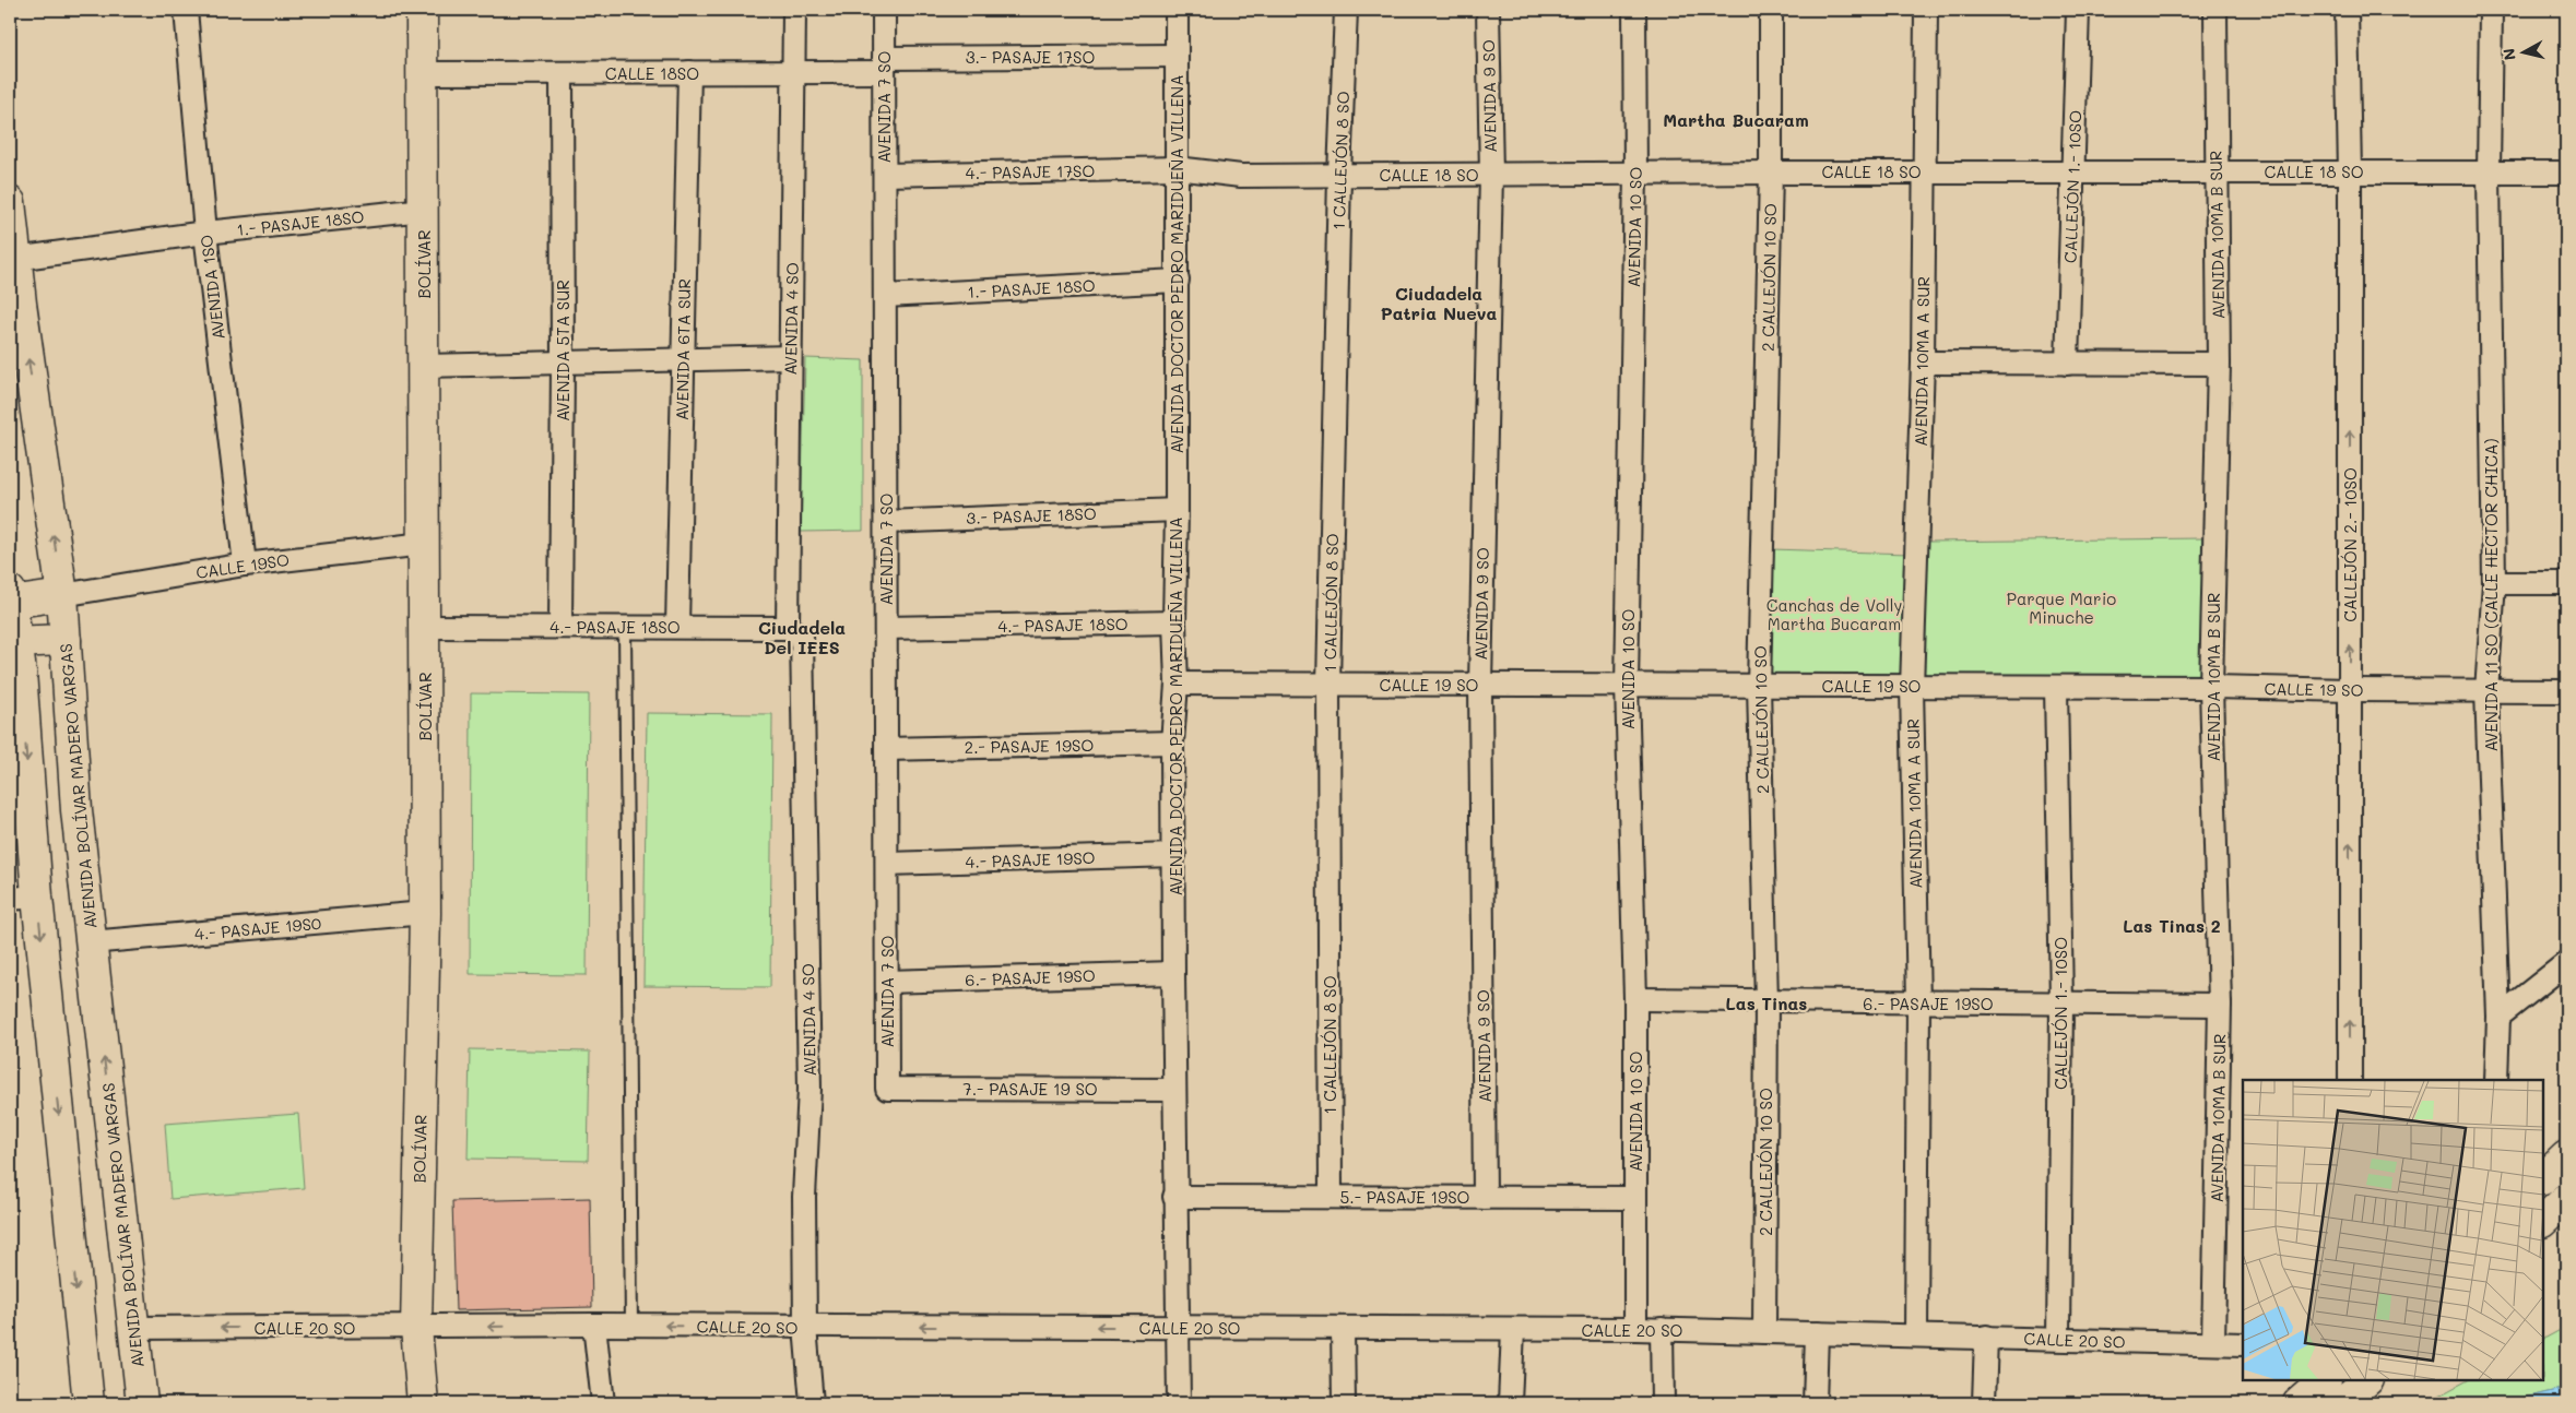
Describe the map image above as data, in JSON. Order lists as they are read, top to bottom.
{
  "streets": {
    "main road": ["BOLÍVAR", "AVENIDA BOLÍVAR MADERO VARGAS"],
    "street": [
      "3.- PASAJE 17SO",
      "CALLE 18SO",
      "AVENIDA 9 SO",
      "AVENIDA 7 SO",
      "1 CALLEJÓN 8 SO",
      "4.- PASAJE 17SO",
      "CALLE 18 SO",
      "CALLEJÓN 1.- 10SO",
      "1.- PASAJE 18SO",
      "AVENIDA 10 SO",
      "AVENIDA 10MA B SUR",
      "AVENIDA DOCTOR PEDRO MARIDUEÑA VILLENA",
      "2 CALLEJÓN 10 SO",
      "AVENIDA 1SO",
      "AVENIDA 4 SO",
      "AVENIDA 6TA SUR",
      "AVENIDA 5TA SUR",
      "AVENIDA 10MA A SUR",
      "3.- PASAJE 18SO",
      "CALLEJÓN 2.- 10SO",
      "CALLE 19SO",
      "AVENIDA 11 SO (CALLE HECTOR CHICA)",
      "4.- PASAJE 18SO",
      "CALLE 19 SO",
      "2.- PASAJE 19SO",
      "4.- PASAJE 19SO",
      "4.- PASAJE 19S0",
      "6.- PASAJE 19SO",
      "7.- PASAJE 19 SO",
      "5.- PASAJE 19SO",
      "CALLE 20 SO"
    ]
  },
  "crossings": [
    ["3.- PASAJE 17SO", "CALLE 18SO"],
    ["3.- PASAJE 17SO", "AVENIDA 7 SO"],
    ["3.- PASAJE 17SO", "AVENIDA DOCTOR PEDRO MARIDUEÑA VILLENA"],
    ["CALLE 18SO", "AVENIDA 7 SO"],
    ["CALLE 18SO", "BOLÍVAR"],
    ["CALLE 18SO", "AVENIDA 4 SO"],
    ["CALLE 18SO", "AVENIDA 6TA SUR"],
    ["CALLE 18SO", "AVENIDA 5TA SUR"],
    ["AVENIDA 9 SO", "CALLE 18 SO"],
    ["AVENIDA 9 SO", "CALLE 19 SO"],
    ["AVENIDA 9 SO", "5.- PASAJE 19SO"],
    ["AVENIDA 7 SO", "4.- PASAJE 17SO"],
    ["AVENIDA 7 SO", "1.- PASAJE 18SO"],
    ["AVENIDA 7 SO", "3.- PASAJE 18SO"],
    ["AVENIDA 7 SO", "4.- PASAJE 18SO"],
    ["AVENIDA 7 SO", "2.- PASAJE 19SO"],
    ["AVENIDA 7 SO", "4.- PASAJE 19SO"],
    ["AVENIDA 7 SO", "6.- PASAJE 19SO"],
    ["AVENIDA 7 SO", "7.- PASAJE 19 SO"],
    ["1 CALLEJÓN 8 SO", "CALLE 18 SO"],
    ["1 CALLEJÓN 8 SO", "CALLE 19 SO"],
    ["1 CALLEJÓN 8 SO", "5.- PASAJE 19SO"],
    ["4.- PASAJE 17SO", "CALLE 18 SO"],
    ["4.- PASAJE 17SO", "AVENIDA DOCTOR PEDRO MARIDUEÑA VILLENA"],
    ["CALLE 18 SO", "CALLEJÓN 1.- 10SO"],
    ["CALLE 18 SO", "AVENIDA 10 SO"],
    ["CALLE 18 SO", "AVENIDA 10MA B SUR"],
    ["CALLE 18 SO", "AVENIDA DOCTOR PEDRO MARIDUEÑA VILLENA"],
    ["CALLE 18 SO", "2 CALLEJÓN 10 SO"],
    ["CALLE 18 SO", "AVENIDA 10MA A SUR"],
    ["CALLE 18 SO", "CALLEJÓN 2.- 10SO"],
    ["CALLE 18 SO", "AVENIDA 11 SO (CALLE HECTOR CHICA)"],
    ["CALLEJÓN 1.- 10SO", "CALLE 19 SO"],
    ["CALLEJÓN 1.- 10SO", "6.- PASAJE 19SO"],
    ["CALLEJÓN 1.- 10SO", "CALLE 20 SO"],
    ["1.- PASAJE 18SO", "BOLÍVAR"],
    ["1.- PASAJE 18SO", "AVENIDA DOCTOR PEDRO MARIDUEÑA VILLENA"],
    ["1.- PASAJE 18SO", "AVENIDA 1SO"],
    ["1.- PASAJE 18SO", "AVENIDA BOLÍVAR MADERO VARGAS"],
    ["AVENIDA 10 SO", "CALLE 19 SO"],
    ["AVENIDA 10 SO", "6.- PASAJE 19SO"],
    ["AVENIDA 10 SO", "5.- PASAJE 19SO"],
    ["AVENIDA 10 SO", "CALLE 20 SO"],
    ["AVENIDA 10MA B SUR", "CALLE 19 SO"],
    ["AVENIDA 10MA B SUR", "6.- PASAJE 19SO"],
    ["AVENIDA 10MA B SUR", "CALLE 20 SO"],
    ["BOLÍVAR", "CALLE 19SO"],
    ["BOLÍVAR", "4.- PASAJE 18SO"],
    ["BOLÍVAR", "4.- PASAJE 19S0"],
    ["BOLÍVAR", "CALLE 20 SO"],
    ["AVENIDA DOCTOR PEDRO MARIDUEÑA VILLENA", "3.- PASAJE 18SO"],
    ["AVENIDA DOCTOR PEDRO MARIDUEÑA VILLENA", "4.- PASAJE 18SO"],
    ["AVENIDA DOCTOR PEDRO MARIDUEÑA VILLENA", "CALLE 19 SO"],
    ["AVENIDA DOCTOR PEDRO MARIDUEÑA VILLENA", "2.- PASAJE 19SO"],
    ["AVENIDA DOCTOR PEDRO MARIDUEÑA VILLENA", "4.- PASAJE 19SO"],
    ["AVENIDA DOCTOR PEDRO MARIDUEÑA VILLENA", "6.- PASAJE 19SO"],
    ["AVENIDA DOCTOR PEDRO MARIDUEÑA VILLENA", "7.- PASAJE 19 SO"],
    ["AVENIDA DOCTOR PEDRO MARIDUEÑA VILLENA", "5.- PASAJE 19SO"],
    ["AVENIDA DOCTOR PEDRO MARIDUEÑA VILLENA", "CALLE 20 SO"],
    ["2 CALLEJÓN 10 SO", "CALLE 19 SO"],
    ["2 CALLEJÓN 10 SO", "6.- PASAJE 19SO"],
    ["2 CALLEJÓN 10 SO", "CALLE 20 SO"],
    ["AVENIDA 1SO", "CALLE 19SO"],
    ["AVENIDA 4 SO", "4.- PASAJE 18SO"],
    ["AVENIDA 4 SO", "CALLE 20 SO"],
    ["AVENIDA 6TA SUR", "4.- PASAJE 18SO"],
    ["AVENIDA 5TA SUR", "4.- PASAJE 18SO"],
    ["AVENIDA 10MA A SUR", "CALLE 19 SO"],
    ["AVENIDA 10MA A SUR", "6.- PASAJE 19SO"],
    ["AVENIDA 10MA A SUR", "CALLE 20 SO"],
    ["CALLEJÓN 2.- 10SO", "CALLE 19 SO"],
    ["CALLE 19SO", "AVENIDA BOLÍVAR MADERO VARGAS"],
    ["AVENIDA 11 SO (CALLE HECTOR CHICA)", "CALLE 19 SO"],
    ["AVENIDA BOLÍVAR MADERO VARGAS", "4.- PASAJE 19S0"],
    ["AVENIDA BOLÍVAR MADERO VARGAS", "CALLE 20 SO"]
  ],
  "one_way": ["CALLEJÓN 2.- 10SO", "CALLE 20 SO"],
  "districts": [
    "Martha Bucaram",
    "Ciudadela Patria Nueva",
    "Ciudadela Del IEES",
    "Las Tinas 2",
    "Las Tinas"
  ],
  "parks": ["Parque Mario Minuche", "Canchas de Volly Martha Bucaram"],
  "north": "left"
}
